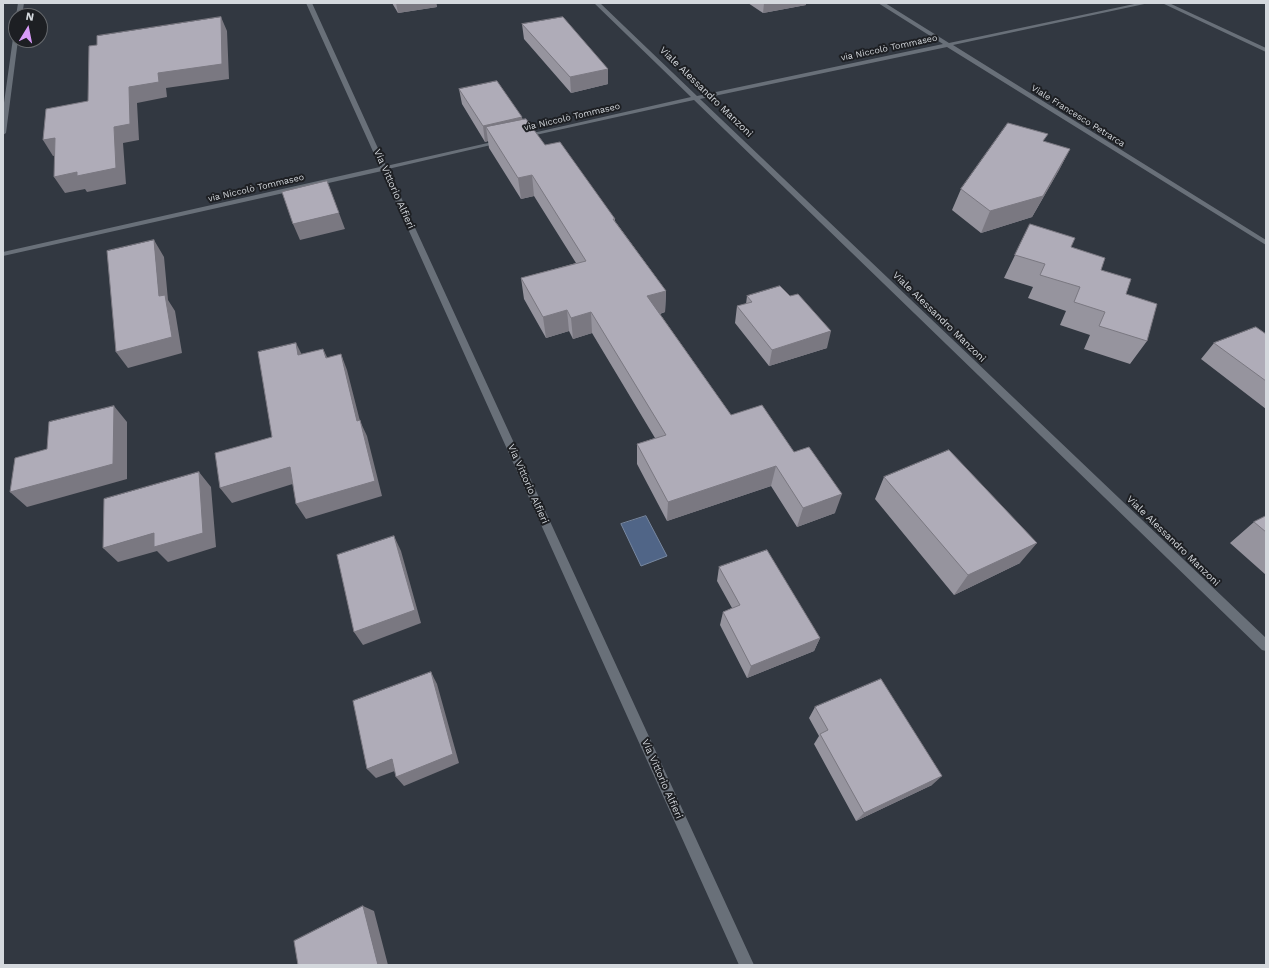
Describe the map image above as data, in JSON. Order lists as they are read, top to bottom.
{
  "streets": {
    "street": [
      "via Niccolò Tommaseo",
      "Viale Alessandro Manzoni",
      "Viale Francesco Petrarca",
      "Via Vittorio Alfieri"
    ]
  },
  "crossings": [
    ["via Niccolò Tommaseo", "Viale Alessandro Manzoni"],
    ["via Niccolò Tommaseo", "Viale Francesco Petrarca"],
    ["via Niccolò Tommaseo", "Via Vittorio Alfieri"]
  ],
  "north": "top"
}
